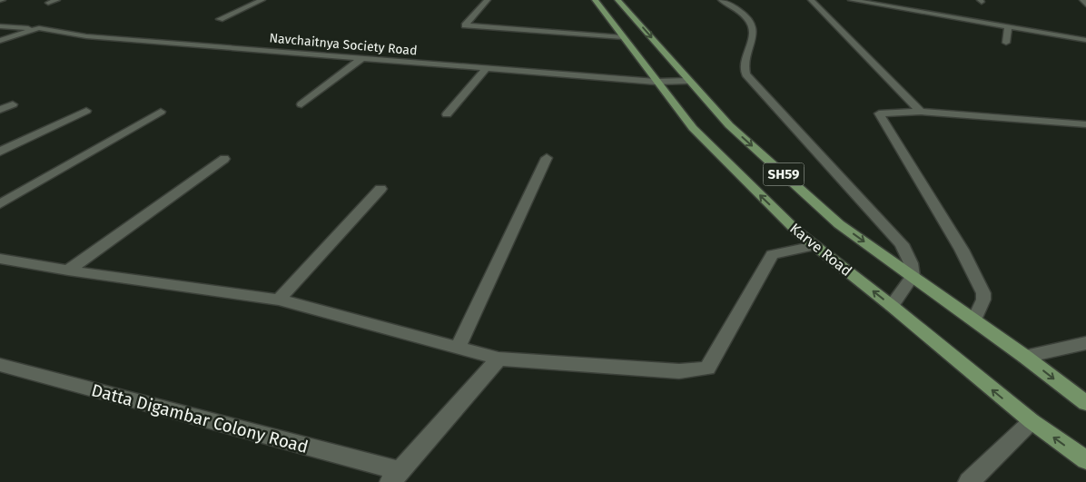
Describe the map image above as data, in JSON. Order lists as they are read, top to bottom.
{
  "streets": {
    "main road": ["SH59", "Karve Road"],
    "street": ["Navchaitnya Society Road", "Datta Digambar Colony Road"]
  },
  "crossings": [
    ["Navchaitnya Society Road", "SH59"],
    ["Navchaitnya Society Road", "Karve Road"]
  ]
}
